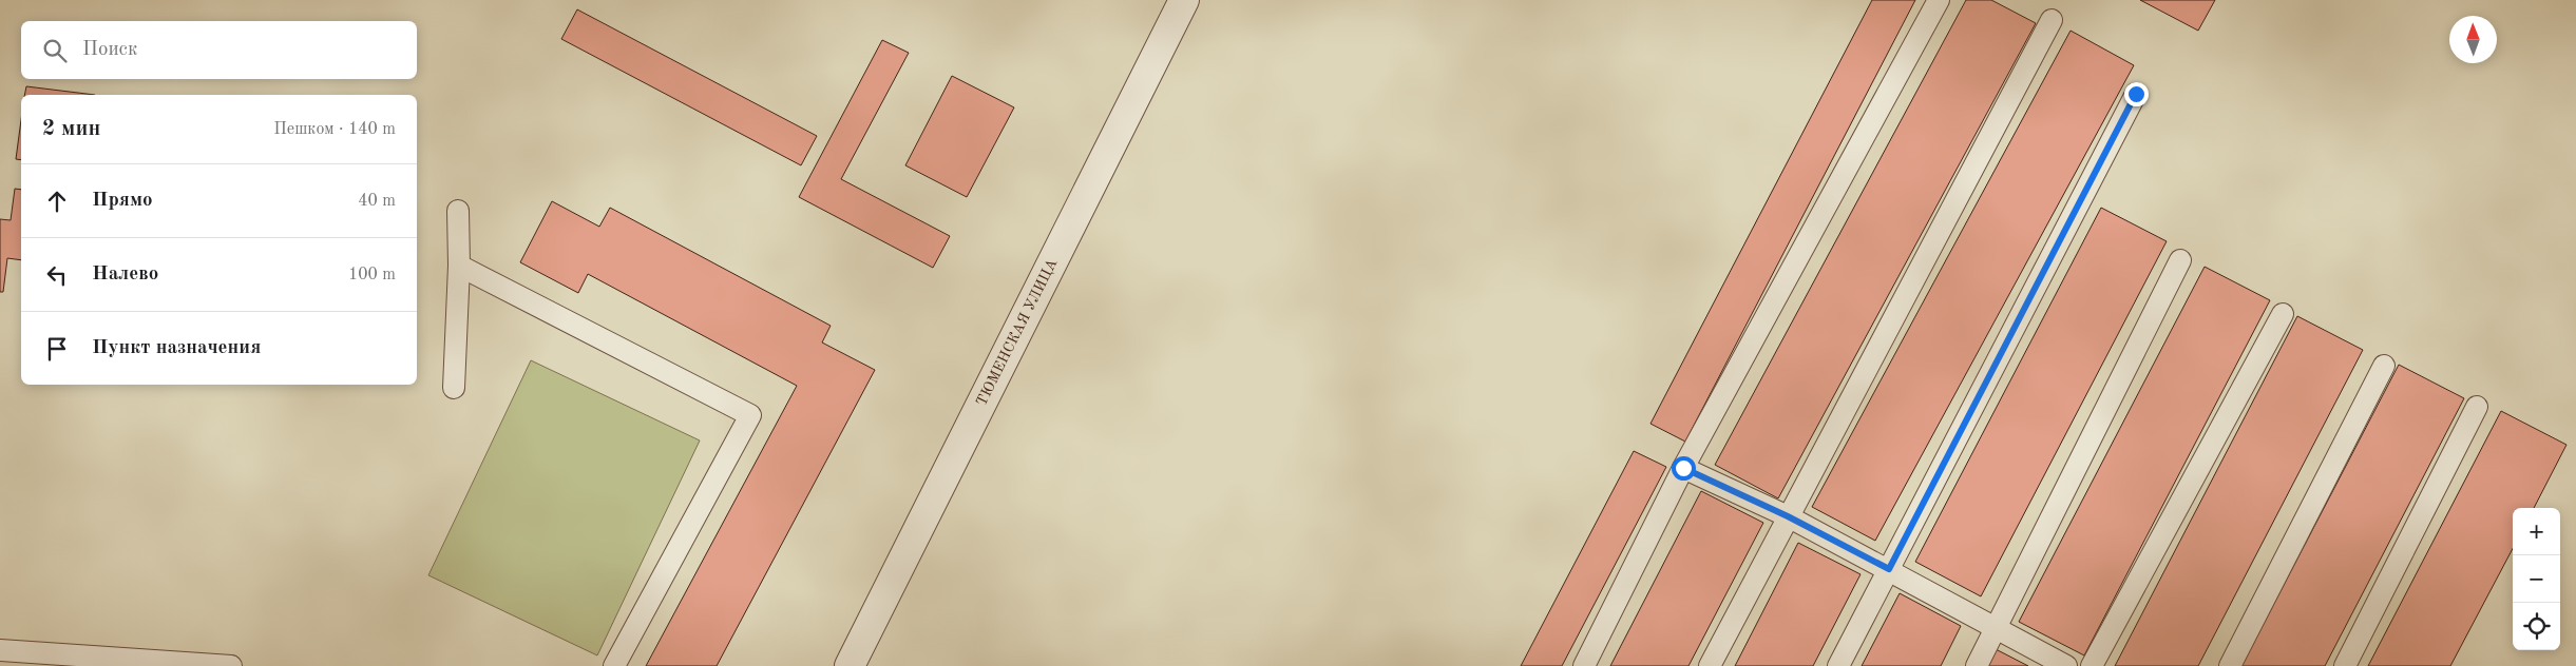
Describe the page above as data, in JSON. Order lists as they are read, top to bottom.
{
  "streets": {
    "street": ["ТЮМЕНСКАЯ УЛИЦА"]
  },
  "north": "top",
  "page": {
    "search": "Поиск",
    "heading": ["2 мин", "Пешком · 140 m"],
    "list": [
      ["Прямо", "40 m"],
      ["Налево", "100 m"],
      "Пункт назначения"
    ],
    "map_buttons": ["+", "−"]
  }
}
